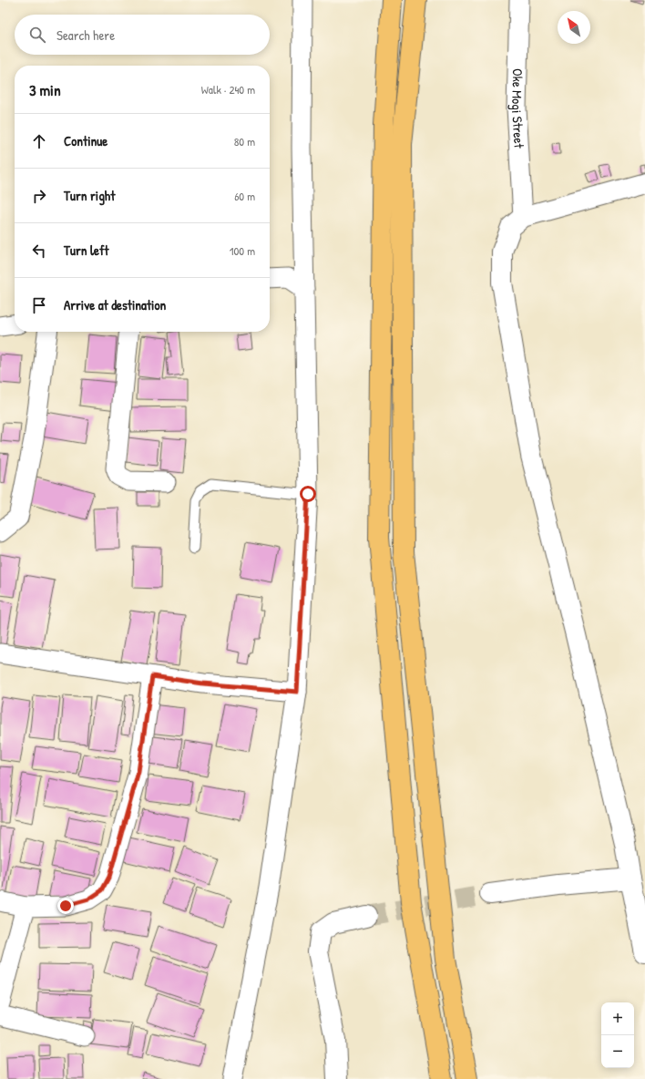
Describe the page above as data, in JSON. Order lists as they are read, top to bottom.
{
  "streets": {
    "street": ["Oke Mogi Street"]
  },
  "north": "top left",
  "page": {
    "search": "Search here",
    "heading": ["3 min", "Walk · 240 m"],
    "list": [
      ["Continue", "80 m"],
      ["Turn right", "60 m"],
      ["Turn left", "100 m"],
      "Arrive at destination"
    ],
    "map_buttons": ["+", "−"]
  }
}
